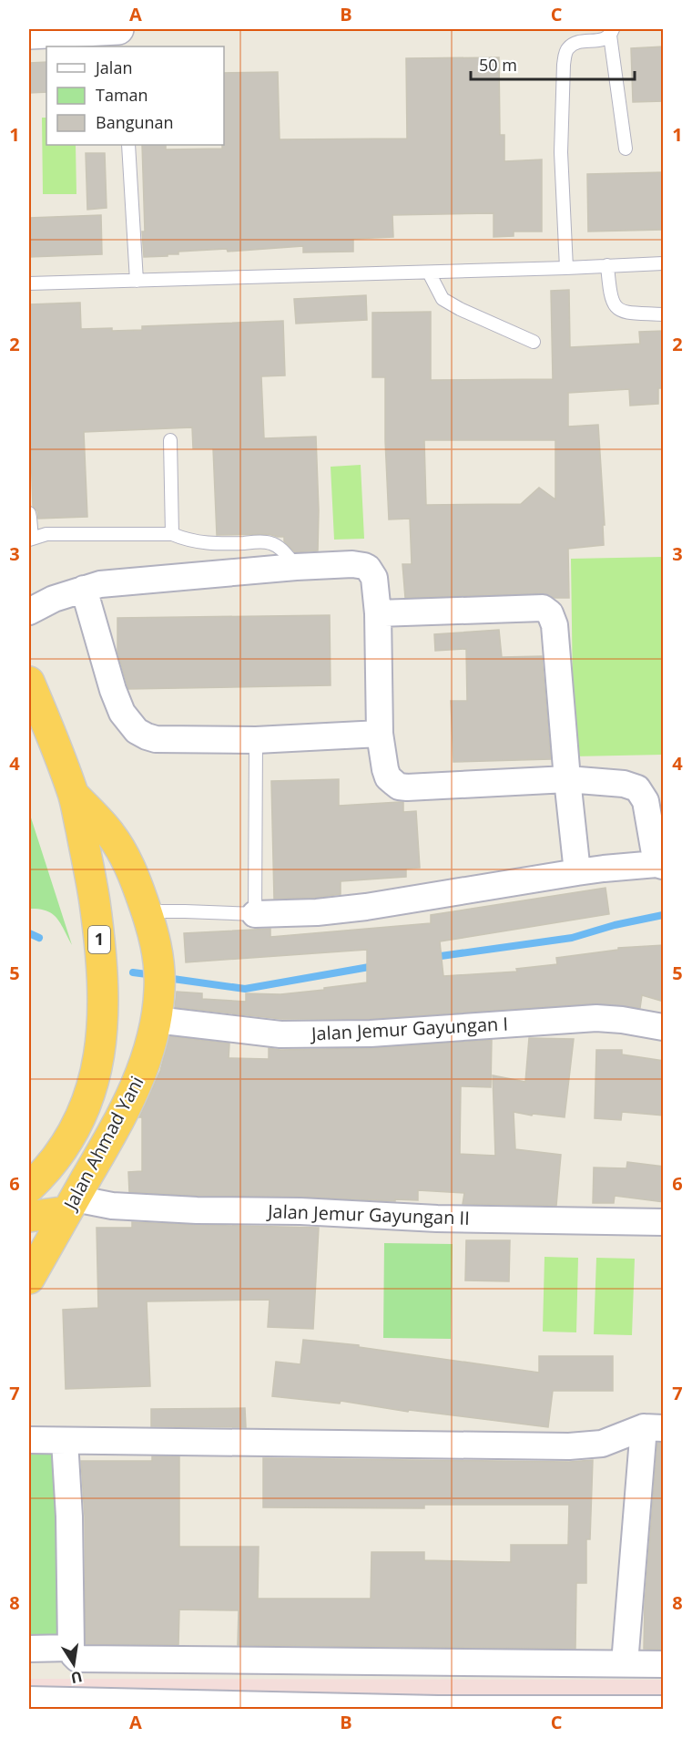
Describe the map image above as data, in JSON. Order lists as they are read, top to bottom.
{
  "streets": {
    "highway": ["1", "Jalan Ahmad Yani"],
    "street": ["Jalan Jemur Gayungan I", "Jalan Jemur Gayungan II"]
  },
  "crossings": [
    ["1", "Jalan Ahmad Yani"],
    ["Jalan Jemur Gayungan I", "Jalan Ahmad Yani"],
    ["Jalan Ahmad Yani", "Jalan Jemur Gayungan II"]
  ],
  "legend": ["Jalan", "Taman", "Bangunan"],
  "scale_bar": "50 m",
  "north": "bottom",
  "grid": {
    "columns": ["A", "B", "C"],
    "rows": [
      "1",
      "2",
      "3",
      "4",
      "5",
      "6",
      "7",
      "8"
    ]
  }
}
